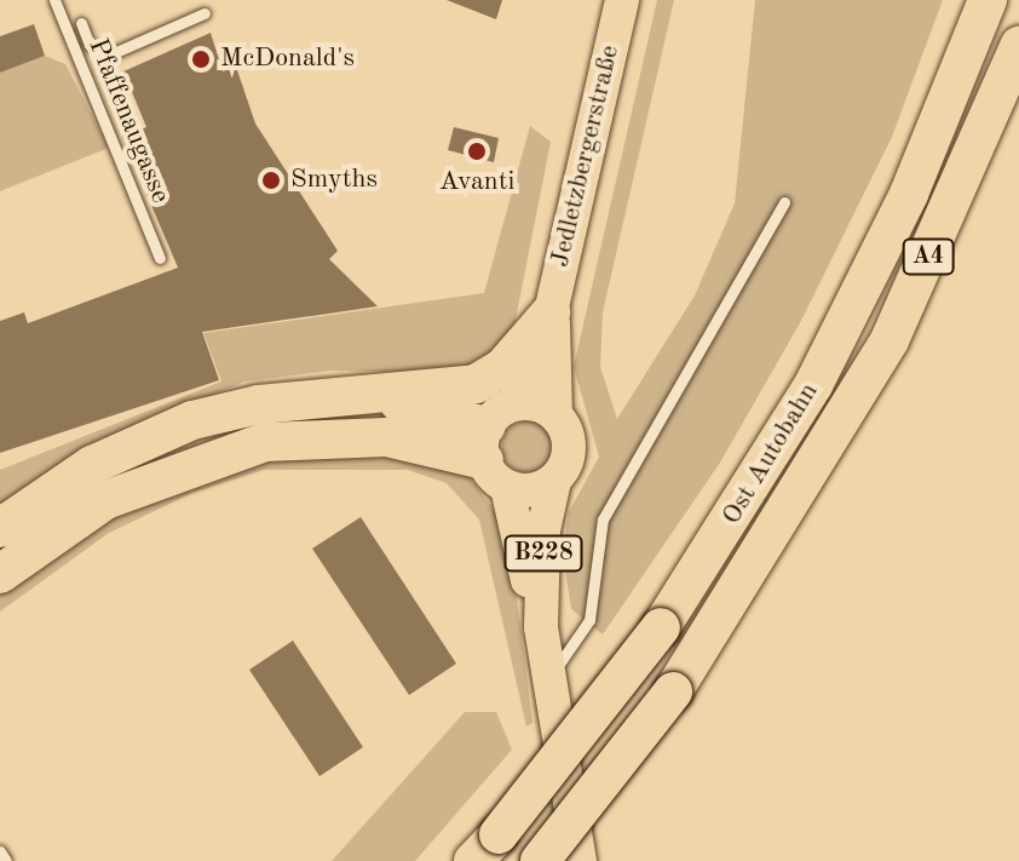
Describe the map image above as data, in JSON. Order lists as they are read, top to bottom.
{
  "streets": {
    "highway": ["A4", "Ost Autobahn"],
    "main road": ["Jedletzbergerstraße", "B228"],
    "lane": ["Pfaffenaugasse"]
  },
  "crossings": [
    ["Jedletzbergerstraße", "B228"]
  ],
  "places": ["McDonald's", "Avanti", "Smyths"]
}
